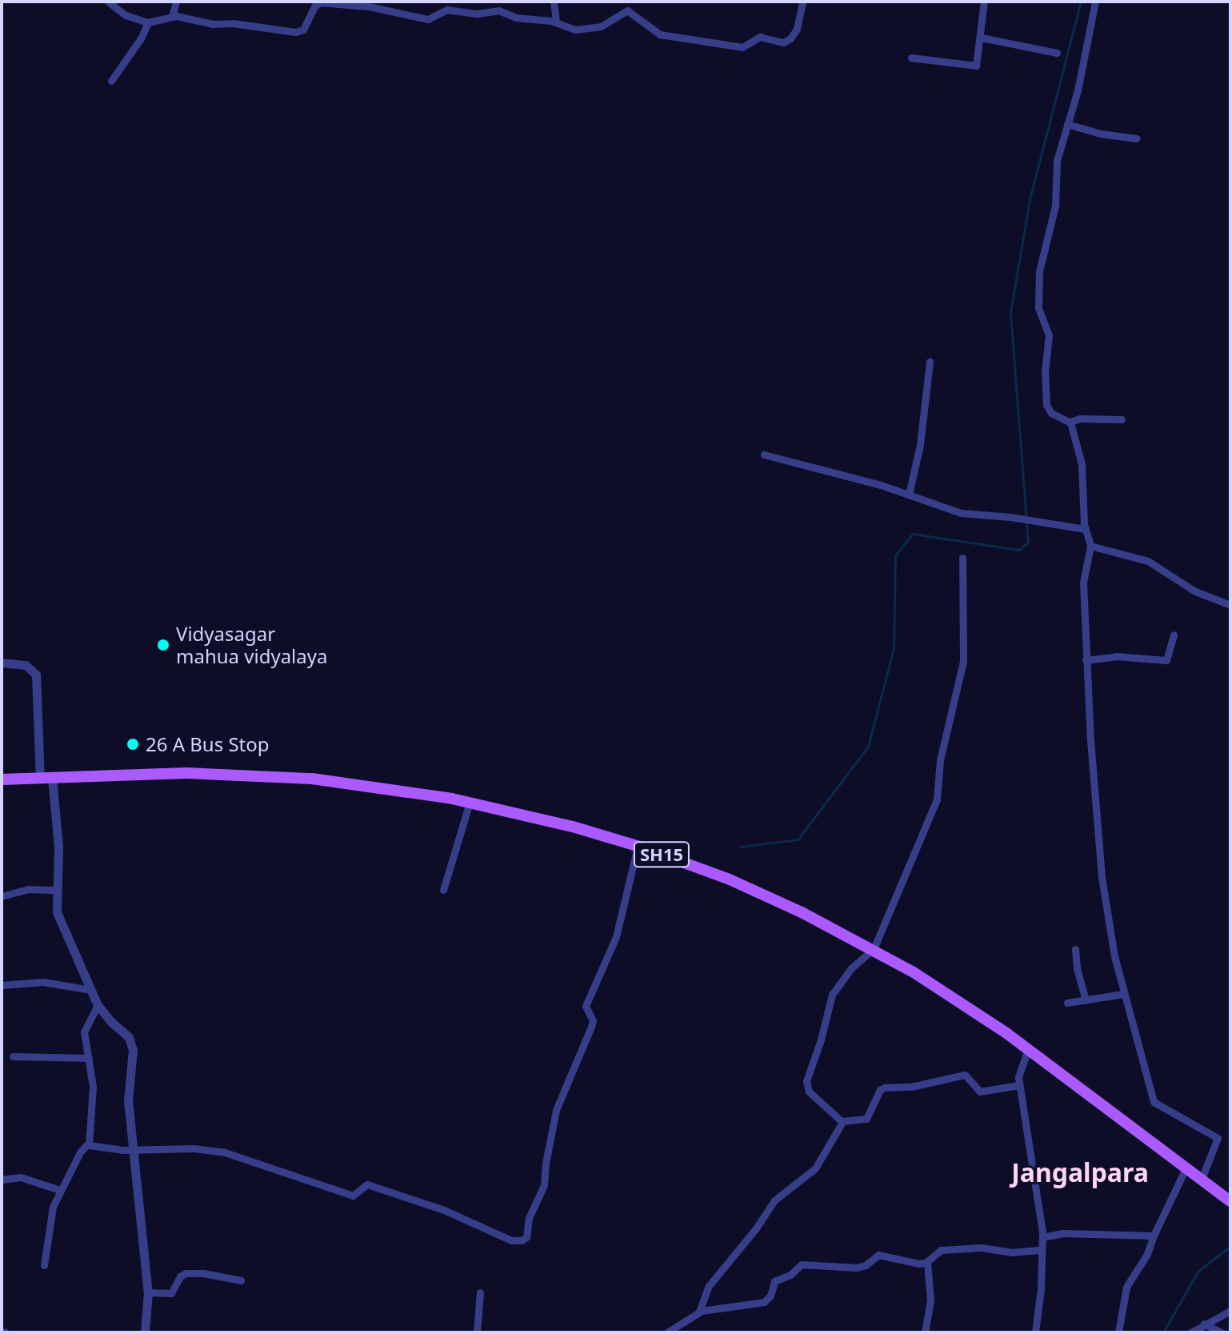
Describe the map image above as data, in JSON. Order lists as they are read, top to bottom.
{
  "streets": {
    "main road": ["SH15"]
  },
  "districts": ["Jangalpara"],
  "places": ["Vidyasagar mahua vidyalaya", "26 A Bus Stop"]
}
